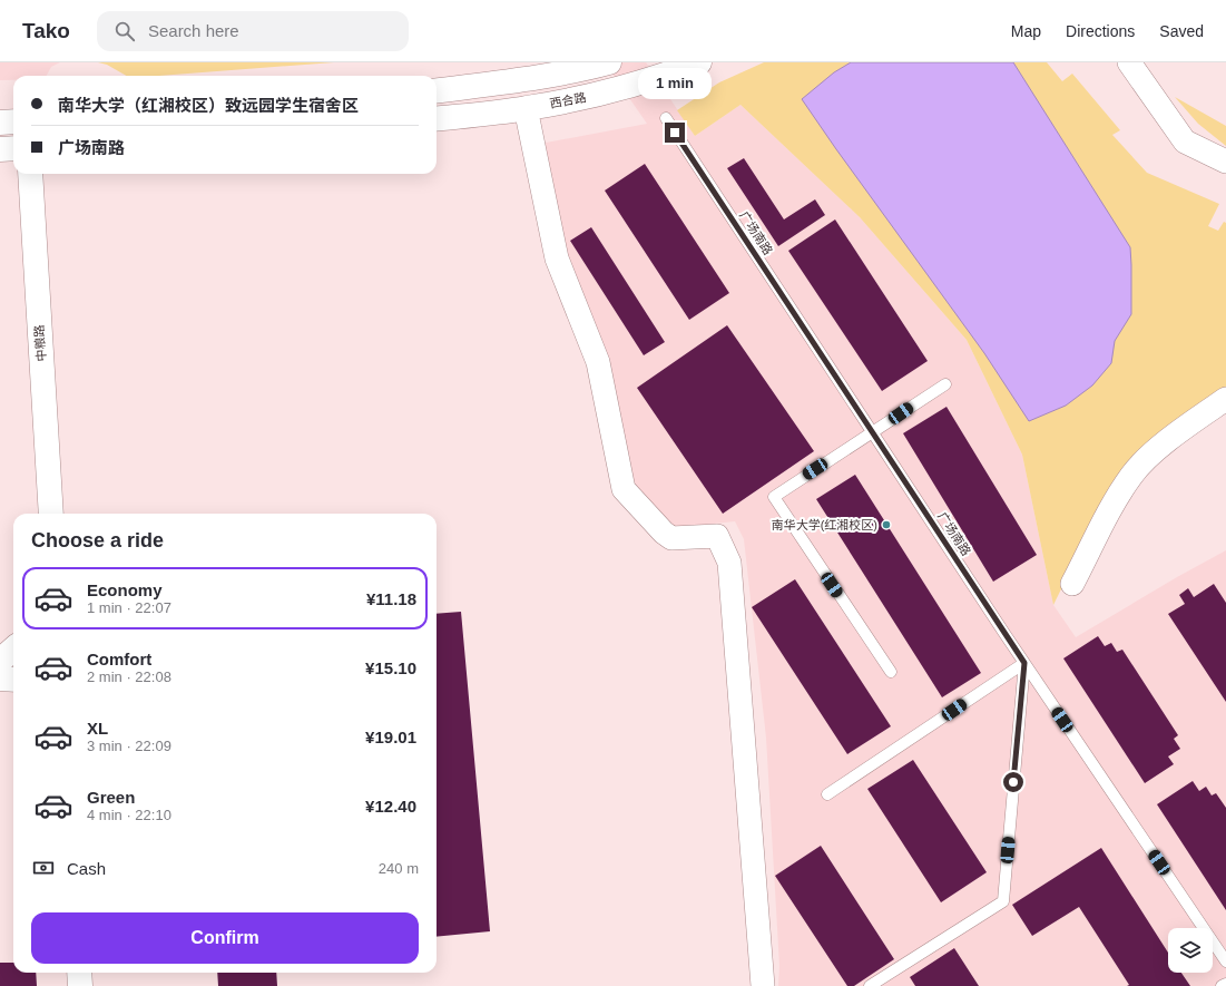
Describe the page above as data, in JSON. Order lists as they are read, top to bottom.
{
  "streets": {
    "street": ["西合路", "中粮路"],
    "lane": ["广场南路"]
  },
  "places": ["南华大学(红湘校区)"],
  "page": {
    "header": "Tako",
    "search": "Search here",
    "nav": ["Map", "Directions", "Saved"],
    "bubble": "1 min",
    "banner": ["南华大学（红湘校区）致远园学生宿舍区", "广场南路"],
    "heading": "Choose a ride",
    "list": [
      {
        "name": "Economy",
        "note": "1 min · 22:07",
        "value": "¥11.18"
      },
      {
        "name": "Comfort",
        "note": "2 min · 22:08",
        "value": "¥15.10"
      },
      {
        "name": "XL",
        "note": "3 min · 22:09",
        "value": "¥19.01"
      },
      {
        "name": "Green",
        "note": "4 min · 22:10",
        "value": "¥12.40"
      }
    ],
    "pay": ["Cash", "240 m"],
    "buttons": "Confirm"
  }
}
